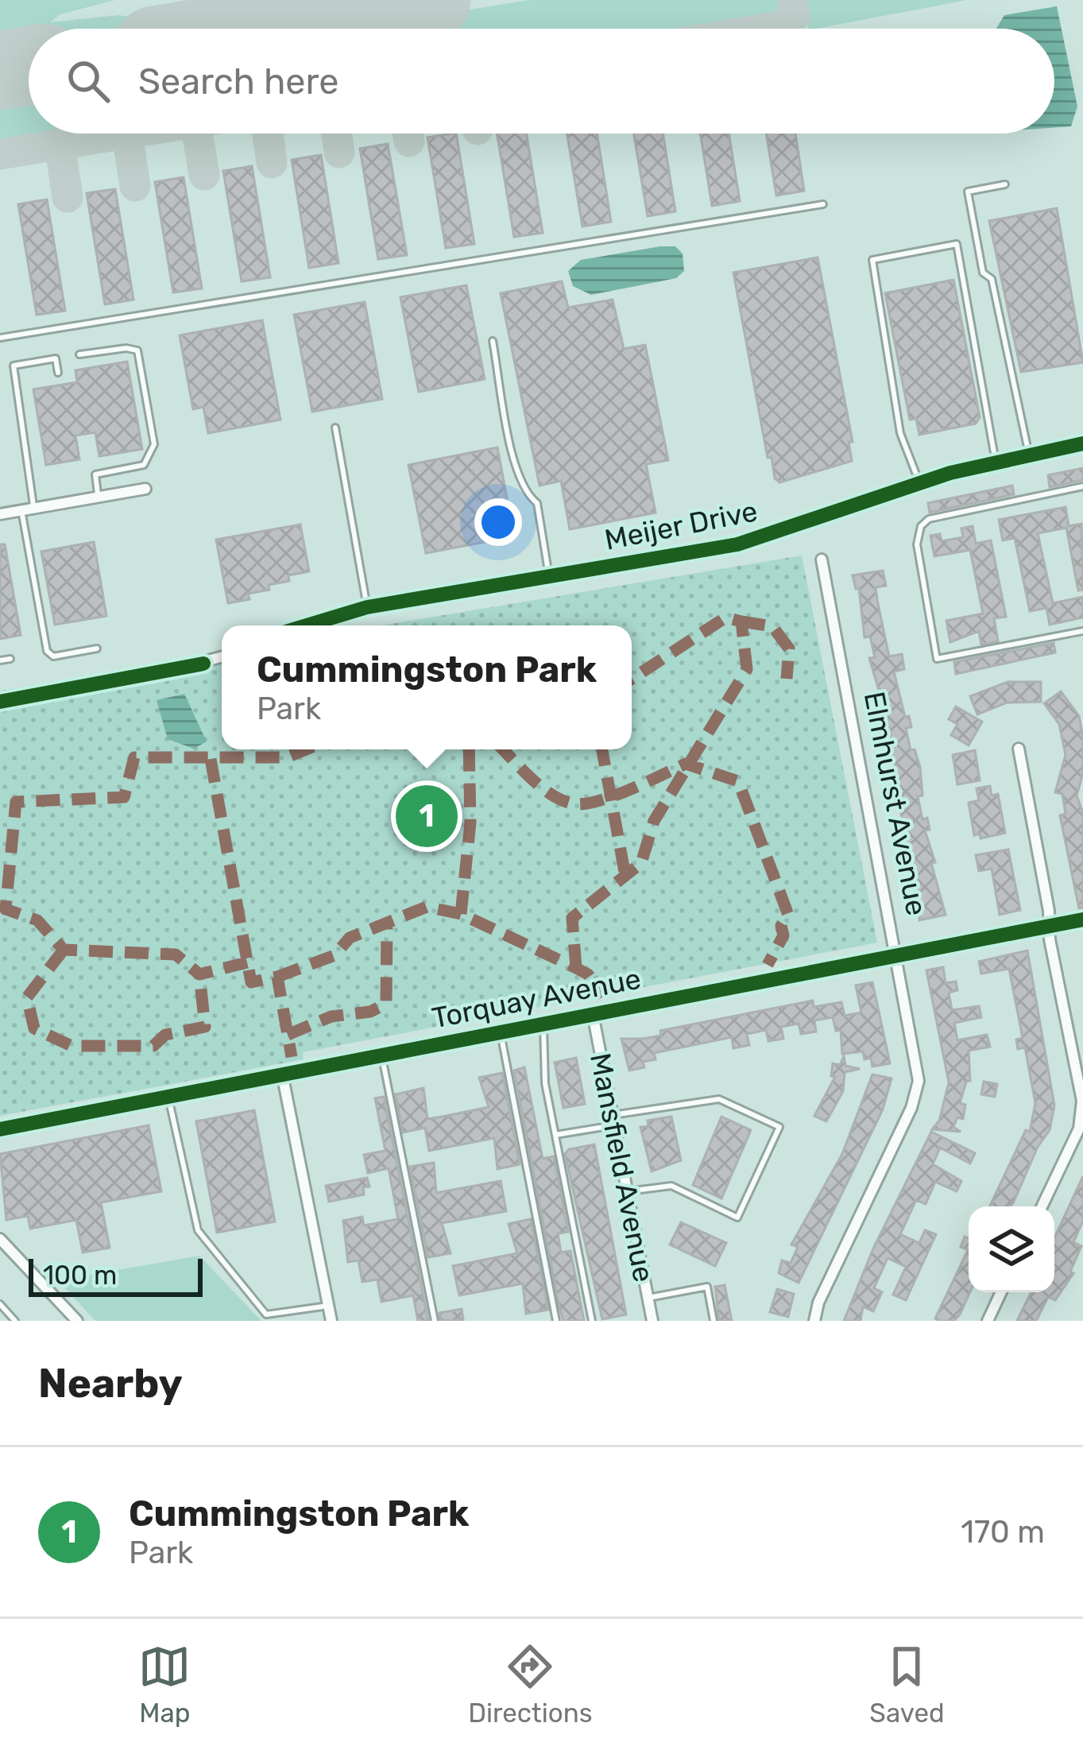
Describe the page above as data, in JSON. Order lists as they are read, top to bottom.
{
  "streets": {
    "street": [
      "Meijer Drive",
      "Elmhurst Avenue",
      "Torquay Avenue",
      "Mansfield Avenue"
    ]
  },
  "crossings": [
    ["Elmhurst Avenue", "Torquay Avenue"],
    ["Torquay Avenue", "Mansfield Avenue"]
  ],
  "scale_bar": "100 m",
  "page": {
    "search": "Search here",
    "popup": ["Cummingston Park", "Park"],
    "pins": "1",
    "scale": "100 m",
    "heading": "Nearby",
    "list": [
      {
        "mark": "1",
        "name": "Cummingston Park",
        "note": "Park",
        "value": "170 m"
      }
    ],
    "nav": ["Map", "Directions", "Saved"]
  }
}
